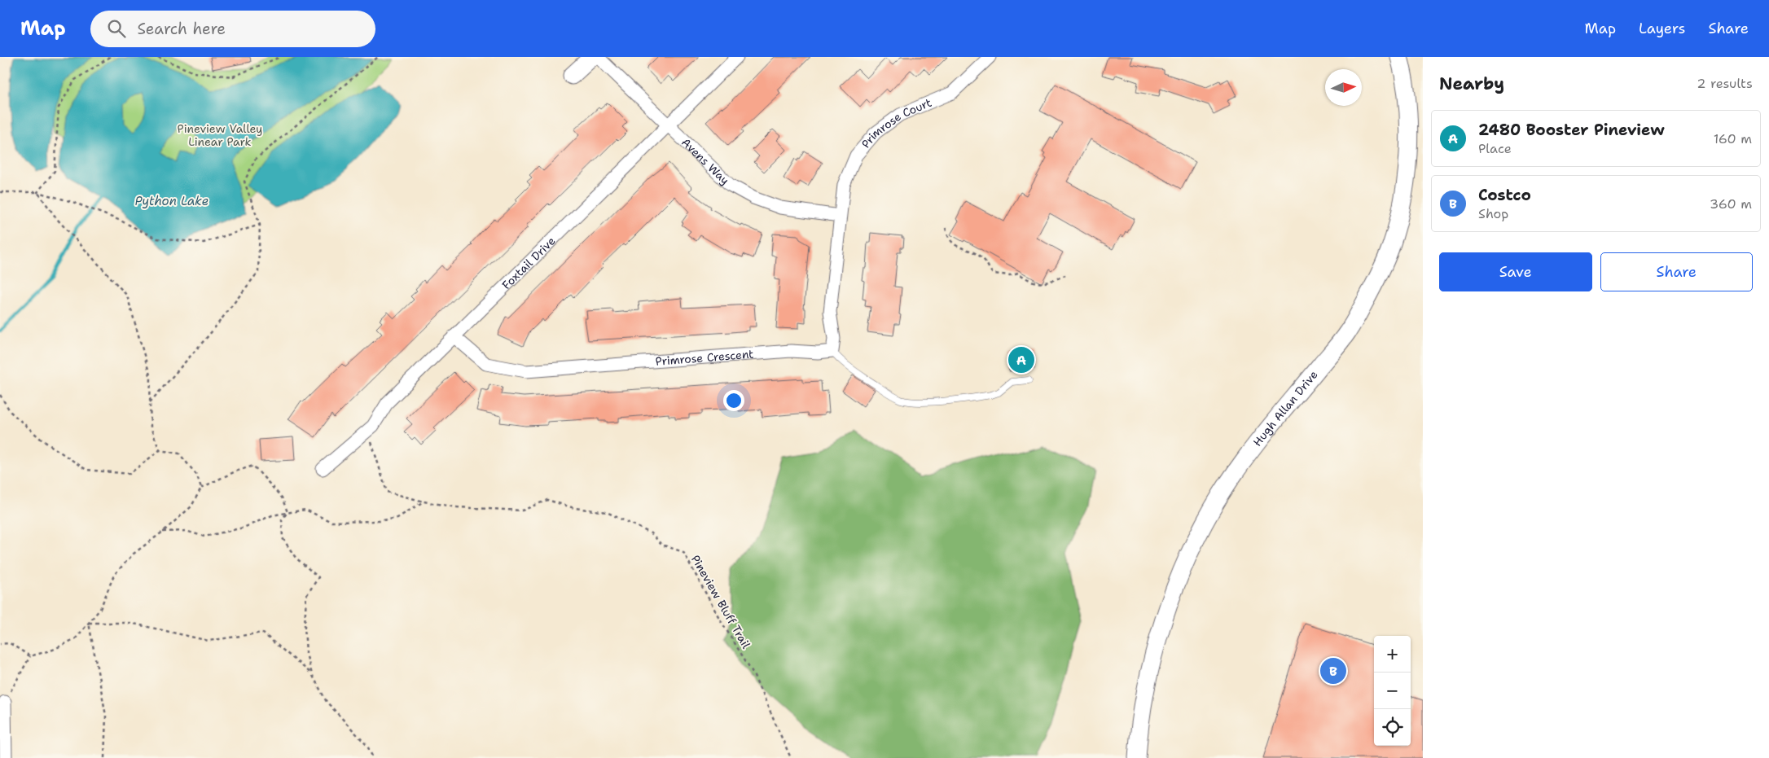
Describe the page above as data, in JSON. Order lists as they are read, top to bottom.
{
  "streets": {
    "main road": ["Hugh Allan Drive"],
    "street": [
      "Primrose Court",
      "Avens Way",
      "Foxtail Drive",
      "Primrose Crescent"
    ],
    "path": ["Pineview Bluff Trail"]
  },
  "crossings": [
    ["Primrose Court", "Avens Way"],
    ["Avens Way", "Foxtail Drive"],
    ["Foxtail Drive", "Primrose Crescent"],
    ["Foxtail Drive", "Pineview Bluff Trail"]
  ],
  "water": ["Python Lake"],
  "parks": ["Pineview Valley Linear Park"],
  "north": "right",
  "page": {
    "header": "Map",
    "search": "Search here",
    "nav": ["Map", "Layers", "Share"],
    "heading": ["Nearby", "2 results"],
    "list": [
      {
        "mark": "A",
        "name": "2480 Booster Pineview",
        "note": "Place",
        "value": "160 m"
      },
      {
        "mark": "B",
        "name": "Costco",
        "note": "Shop",
        "value": "360 m"
      }
    ],
    "buttons": ["Save", "Share"],
    "pins": ["A", "B"],
    "map_buttons": ["+", "−"]
  }
}
